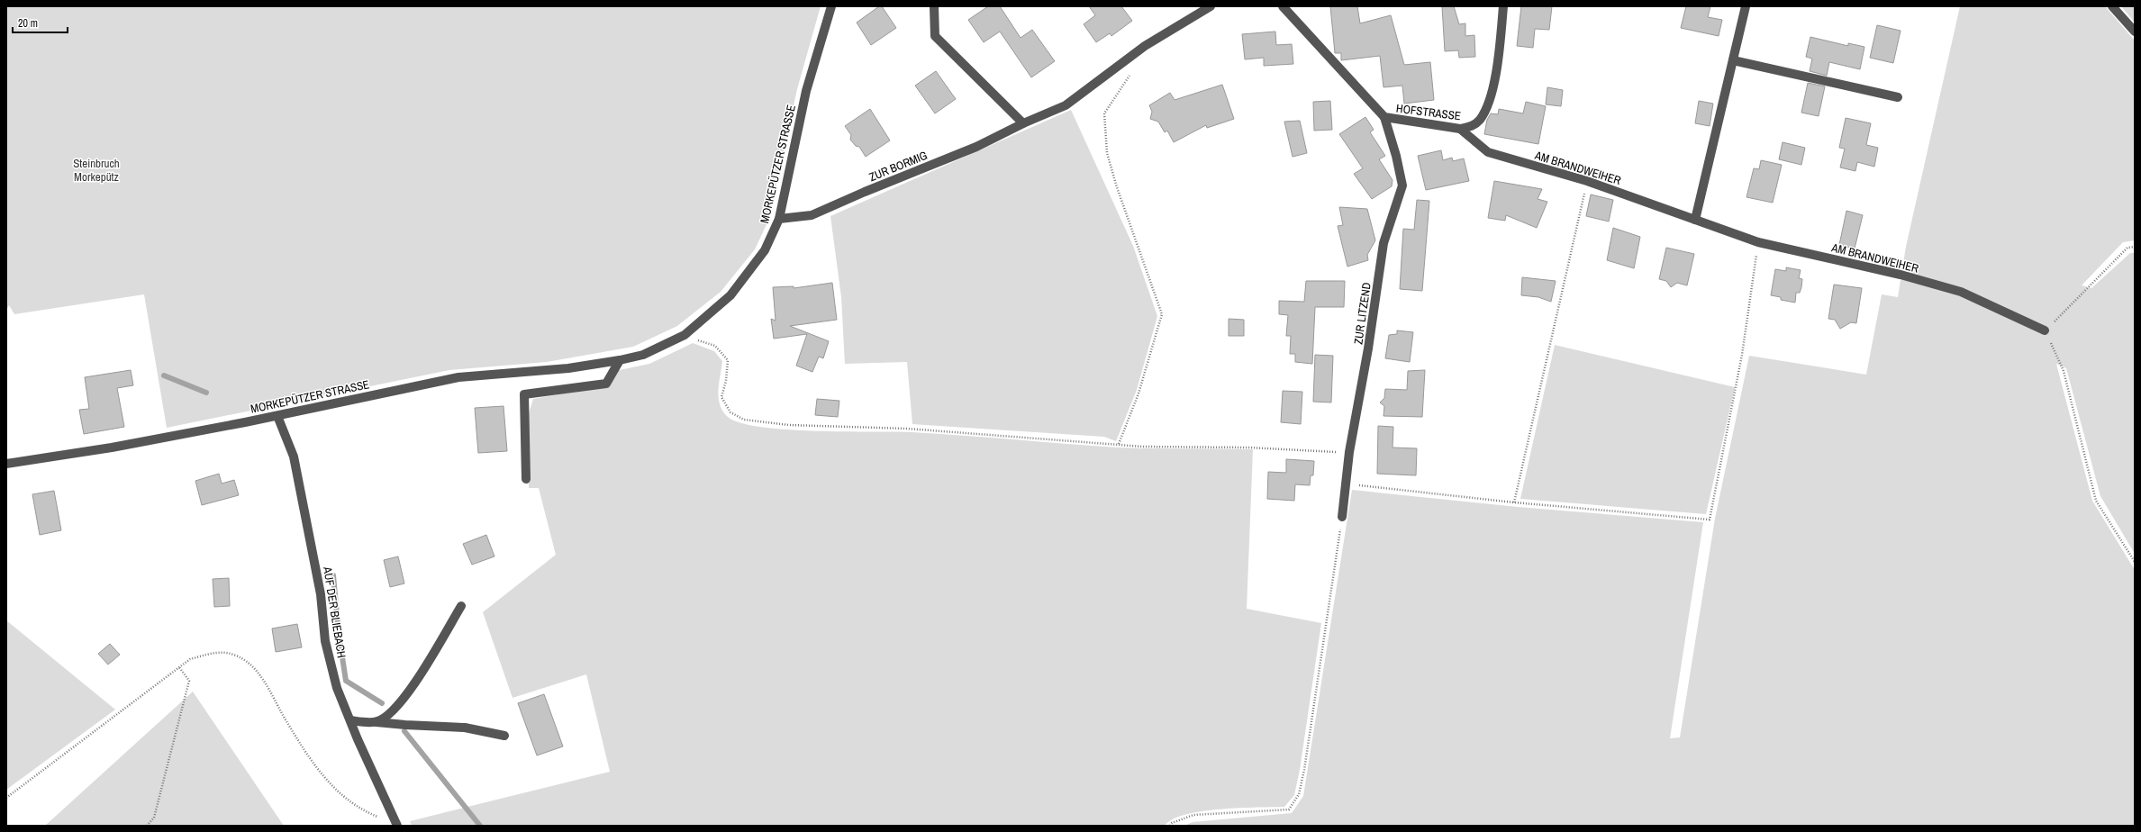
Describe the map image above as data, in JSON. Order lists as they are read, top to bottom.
{
  "streets": {
    "street": [
      "HOFSTRASSE",
      "MORKEPÜTZER STRASSE",
      "ZUR BORMIG",
      "AM BRANDWEIHER",
      "ZUR LITZEND",
      "AUF DER BLIEBACH"
    ]
  },
  "crossings": [
    ["HOFSTRASSE", "AM BRANDWEIHER"],
    ["HOFSTRASSE", "ZUR LITZEND"],
    ["MORKEPÜTZER STRASSE", "ZUR BORMIG"],
    ["MORKEPÜTZER STRASSE", "AUF DER BLIEBACH"]
  ],
  "parks": ["Steinbruch Morkepütz"],
  "scale_bar": "20 m"
}
